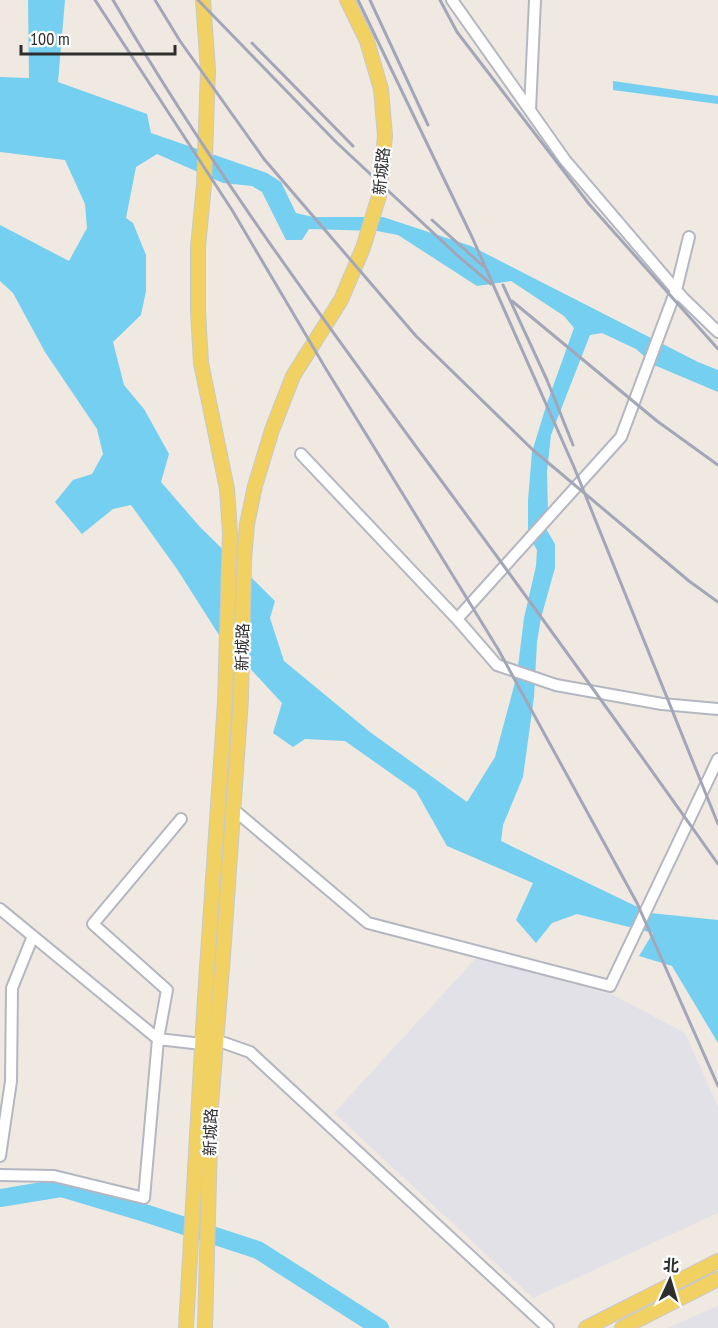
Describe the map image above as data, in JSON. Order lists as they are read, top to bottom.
{
  "streets": {
    "main road": ["新城路"]
  },
  "scale_bar": "100 m",
  "north": "top"
}
